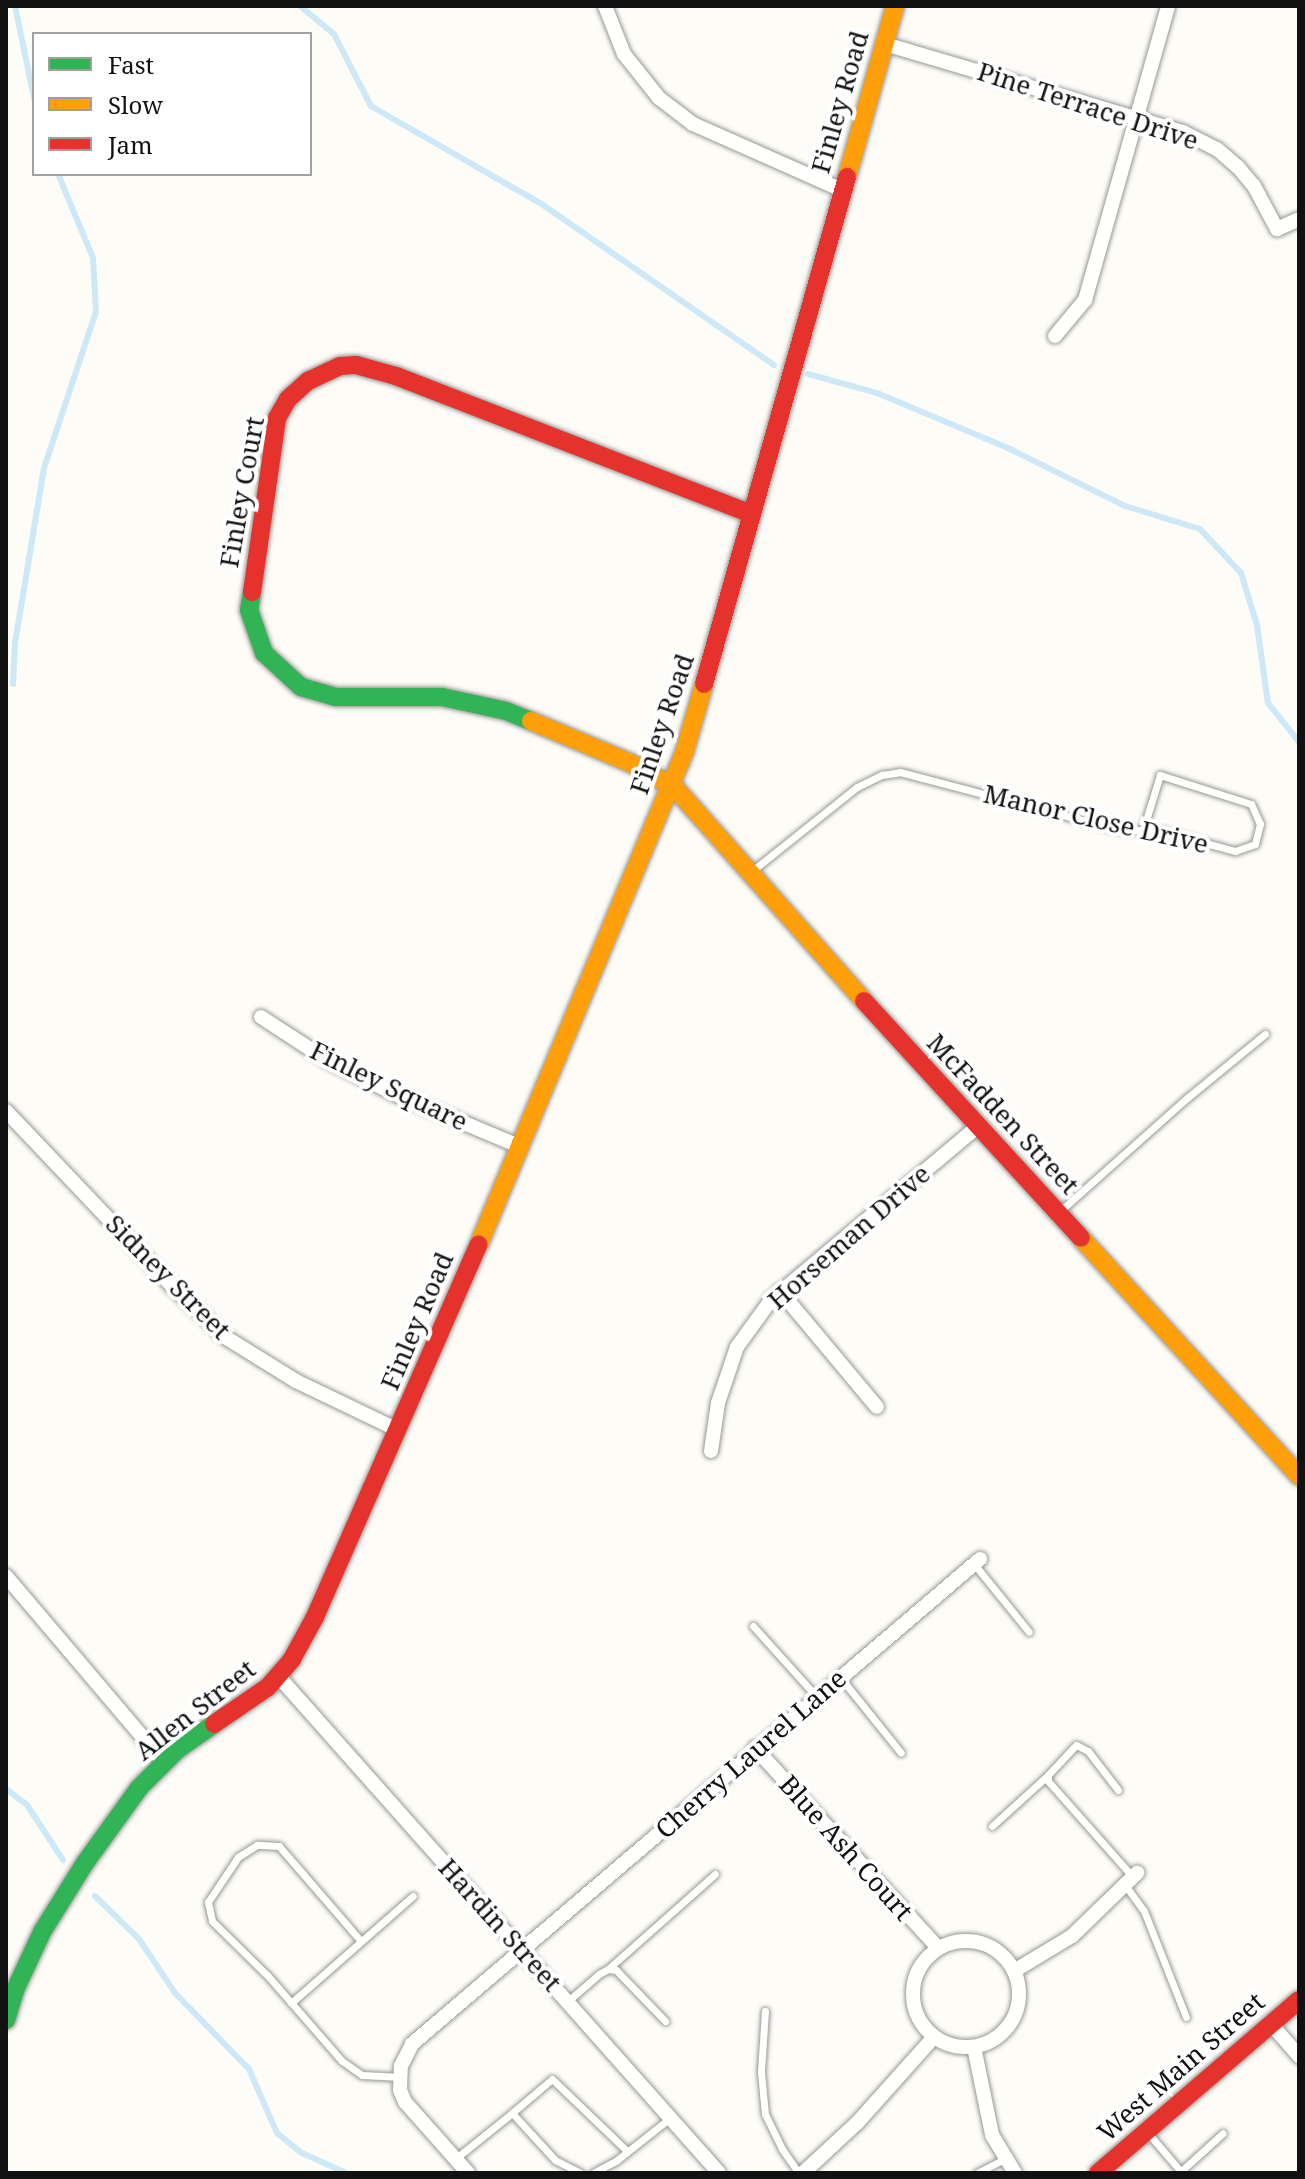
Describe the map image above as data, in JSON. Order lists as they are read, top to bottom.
{
  "streets": {
    "street": [
      "Finley Road",
      "Pine Terrace Drive",
      "Finley Court",
      "Finley Square",
      "McFadden Street",
      "Horseman Drive",
      "Sidney Street",
      "Allen Street",
      "Cherry Laurel Lane",
      "Blue Ash Court",
      "Hardin Street",
      "West Main Street"
    ],
    "lane": ["Manor Close Drive"]
  },
  "crossings": [
    ["Finley Road", "Pine Terrace Drive"],
    ["Finley Road", "Finley Court"],
    ["Finley Road", "Finley Square"],
    ["Finley Road", "McFadden Street"],
    ["Finley Road", "Sidney Street"],
    ["Finley Road", "Allen Street"],
    ["Finley Court", "McFadden Street"],
    ["Manor Close Drive", "McFadden Street"],
    ["McFadden Street", "Horseman Drive"],
    ["Sidney Street", "Allen Street"],
    ["Allen Street", "Hardin Street"],
    ["Cherry Laurel Lane", "Blue Ash Court"],
    ["Cherry Laurel Lane", "Hardin Street"]
  ],
  "legend": ["Fast", "Slow", "Jam"]
}
